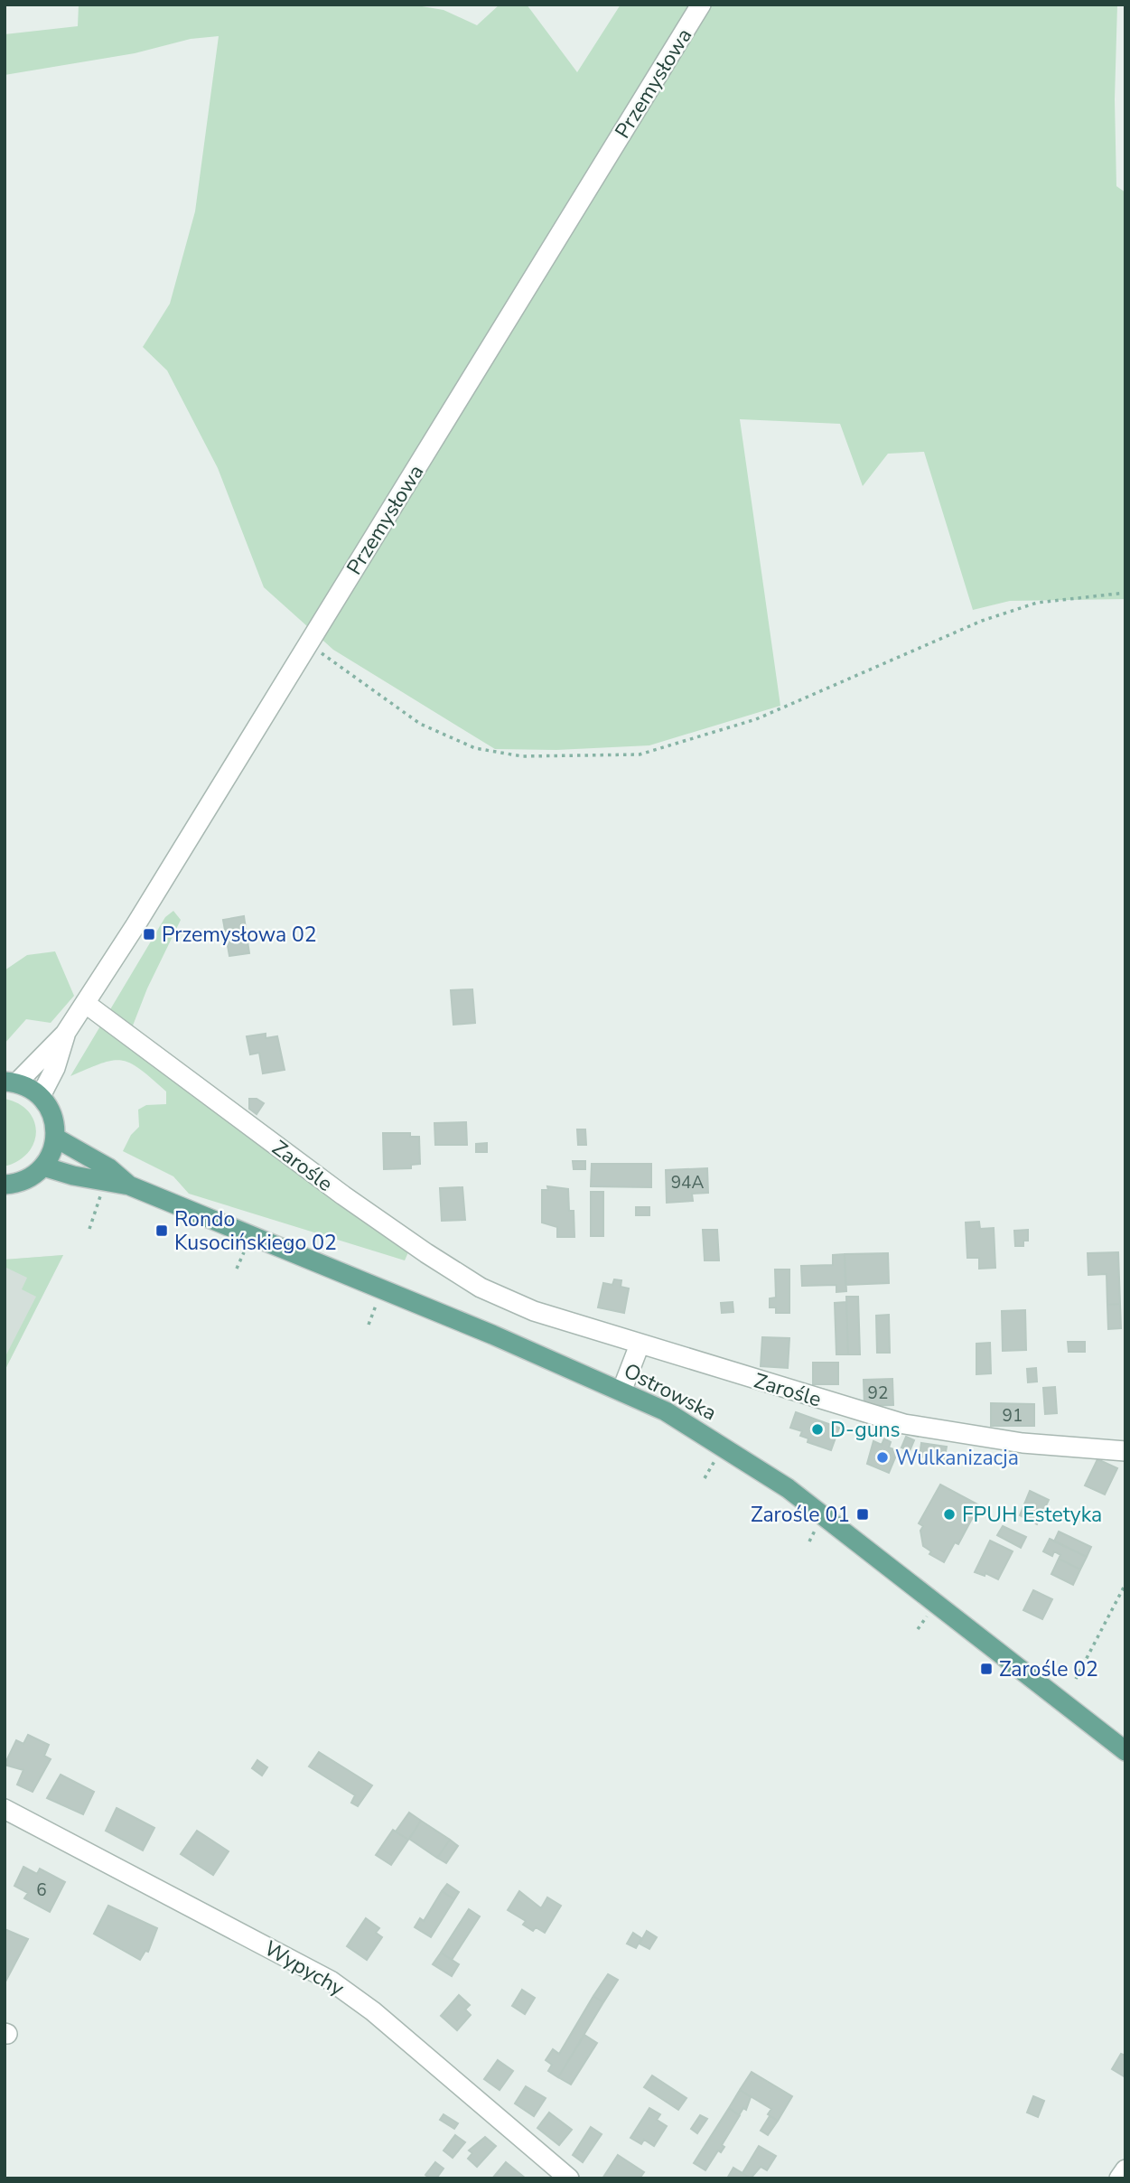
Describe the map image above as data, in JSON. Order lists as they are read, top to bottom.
{
  "streets": {
    "main road": ["Ostrowska"],
    "street": ["Przemysłowa", "Zarośle", "Wypychy"]
  },
  "crossings": [
    ["Przemysłowa", "Zarośle"]
  ],
  "places": {
    "transit": [
      "Przemysłowa 02",
      "Rondo Kusocińskiego 02",
      "Zarośle 01",
      "Zarośle 02"
    ],
    "other": ["D-guns", "Wulkanizacja", "FPUH Estetyka"]
  },
  "house_numbers": [
    "94A",
    "92",
    "91",
    "6"
  ]
}
